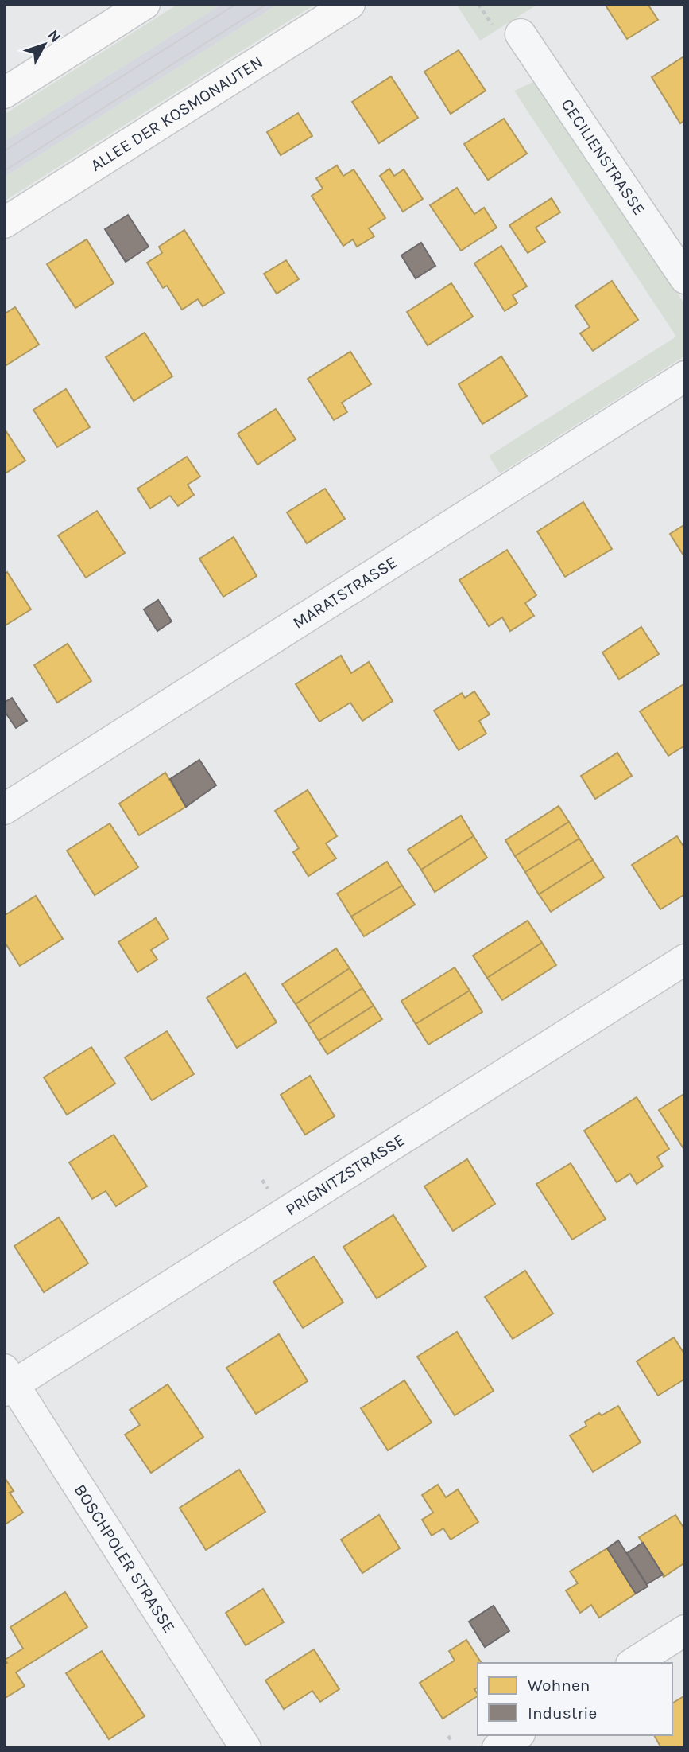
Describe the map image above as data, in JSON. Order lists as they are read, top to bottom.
{
  "streets": {
    "main road": ["ALLEE DER KOSMONAUTEN"],
    "street": [
      "CECILIENSTRASSE",
      "MARATSTRASSE",
      "PRIGNITZSTRASSE",
      "BOSCHPOLER STRASSE"
    ]
  },
  "crossings": [
    ["PRIGNITZSTRASSE", "BOSCHPOLER STRASSE"]
  ],
  "legend": ["Wohnen", "Industrie"],
  "north": "top right"
}
